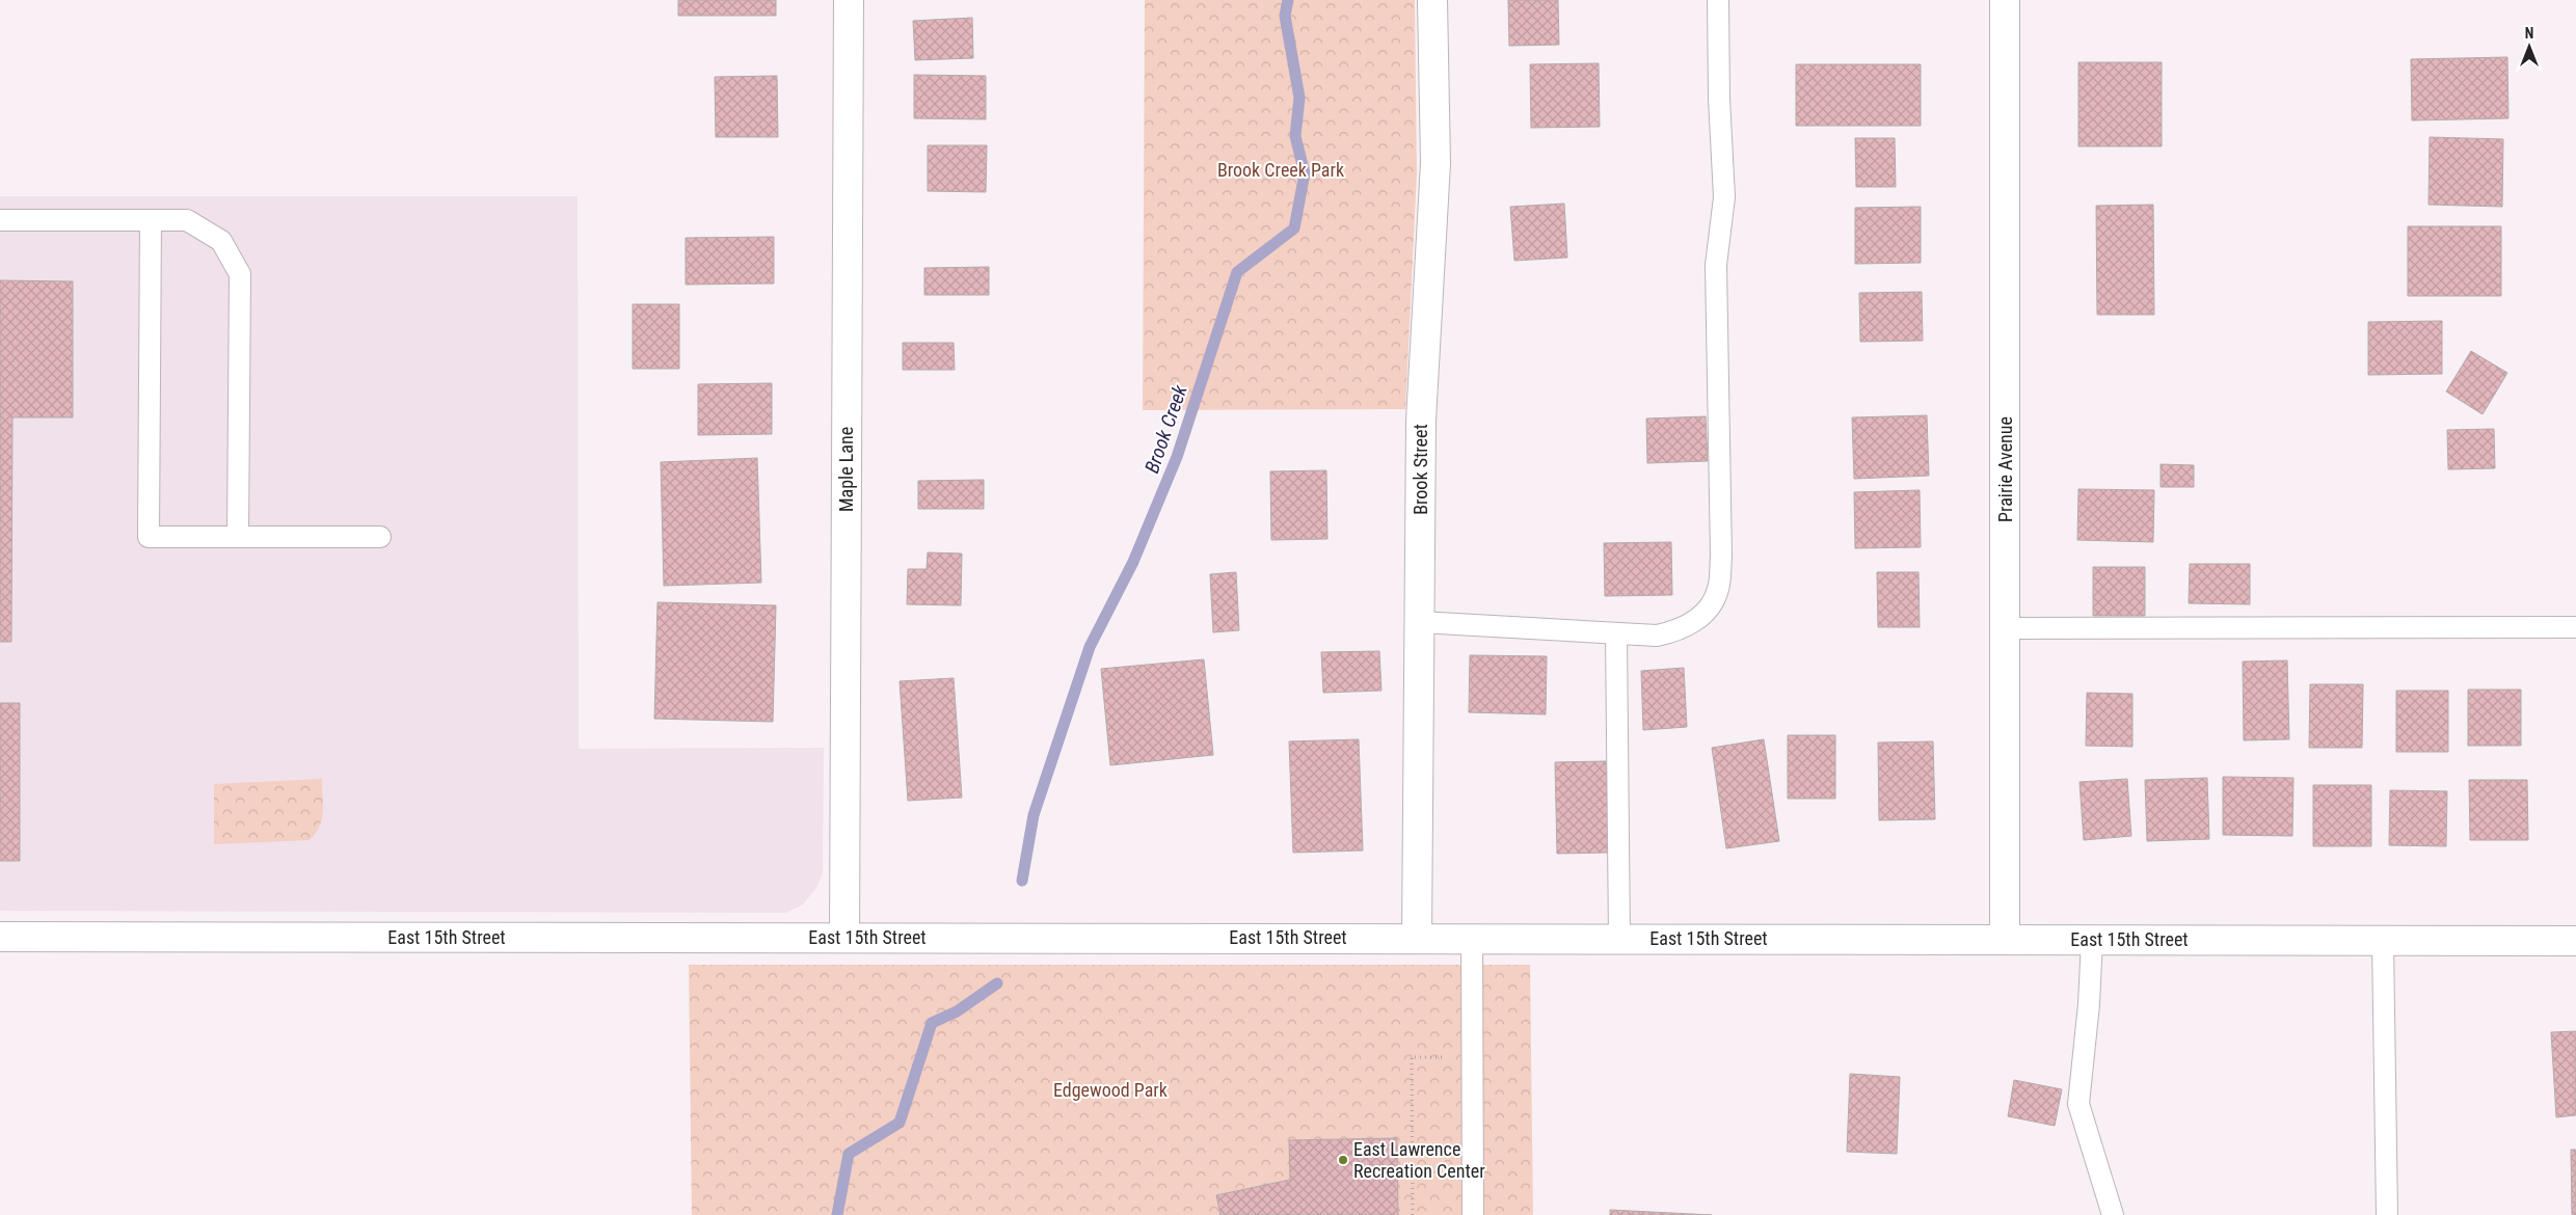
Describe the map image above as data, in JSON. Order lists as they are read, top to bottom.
{
  "streets": {
    "street": [
      "Maple Lane",
      "Brook Street",
      "Prairie Avenue",
      "East 15th Street"
    ]
  },
  "crossings": [
    ["Maple Lane", "East 15th Street"],
    ["Brook Street", "East 15th Street"],
    ["Prairie Avenue", "East 15th Street"]
  ],
  "water": ["Brook Creek"],
  "parks": ["Brook Creek Park", "Edgewood Park"],
  "places": ["East Lawrence Recreation Center"],
  "north": "top"
}
